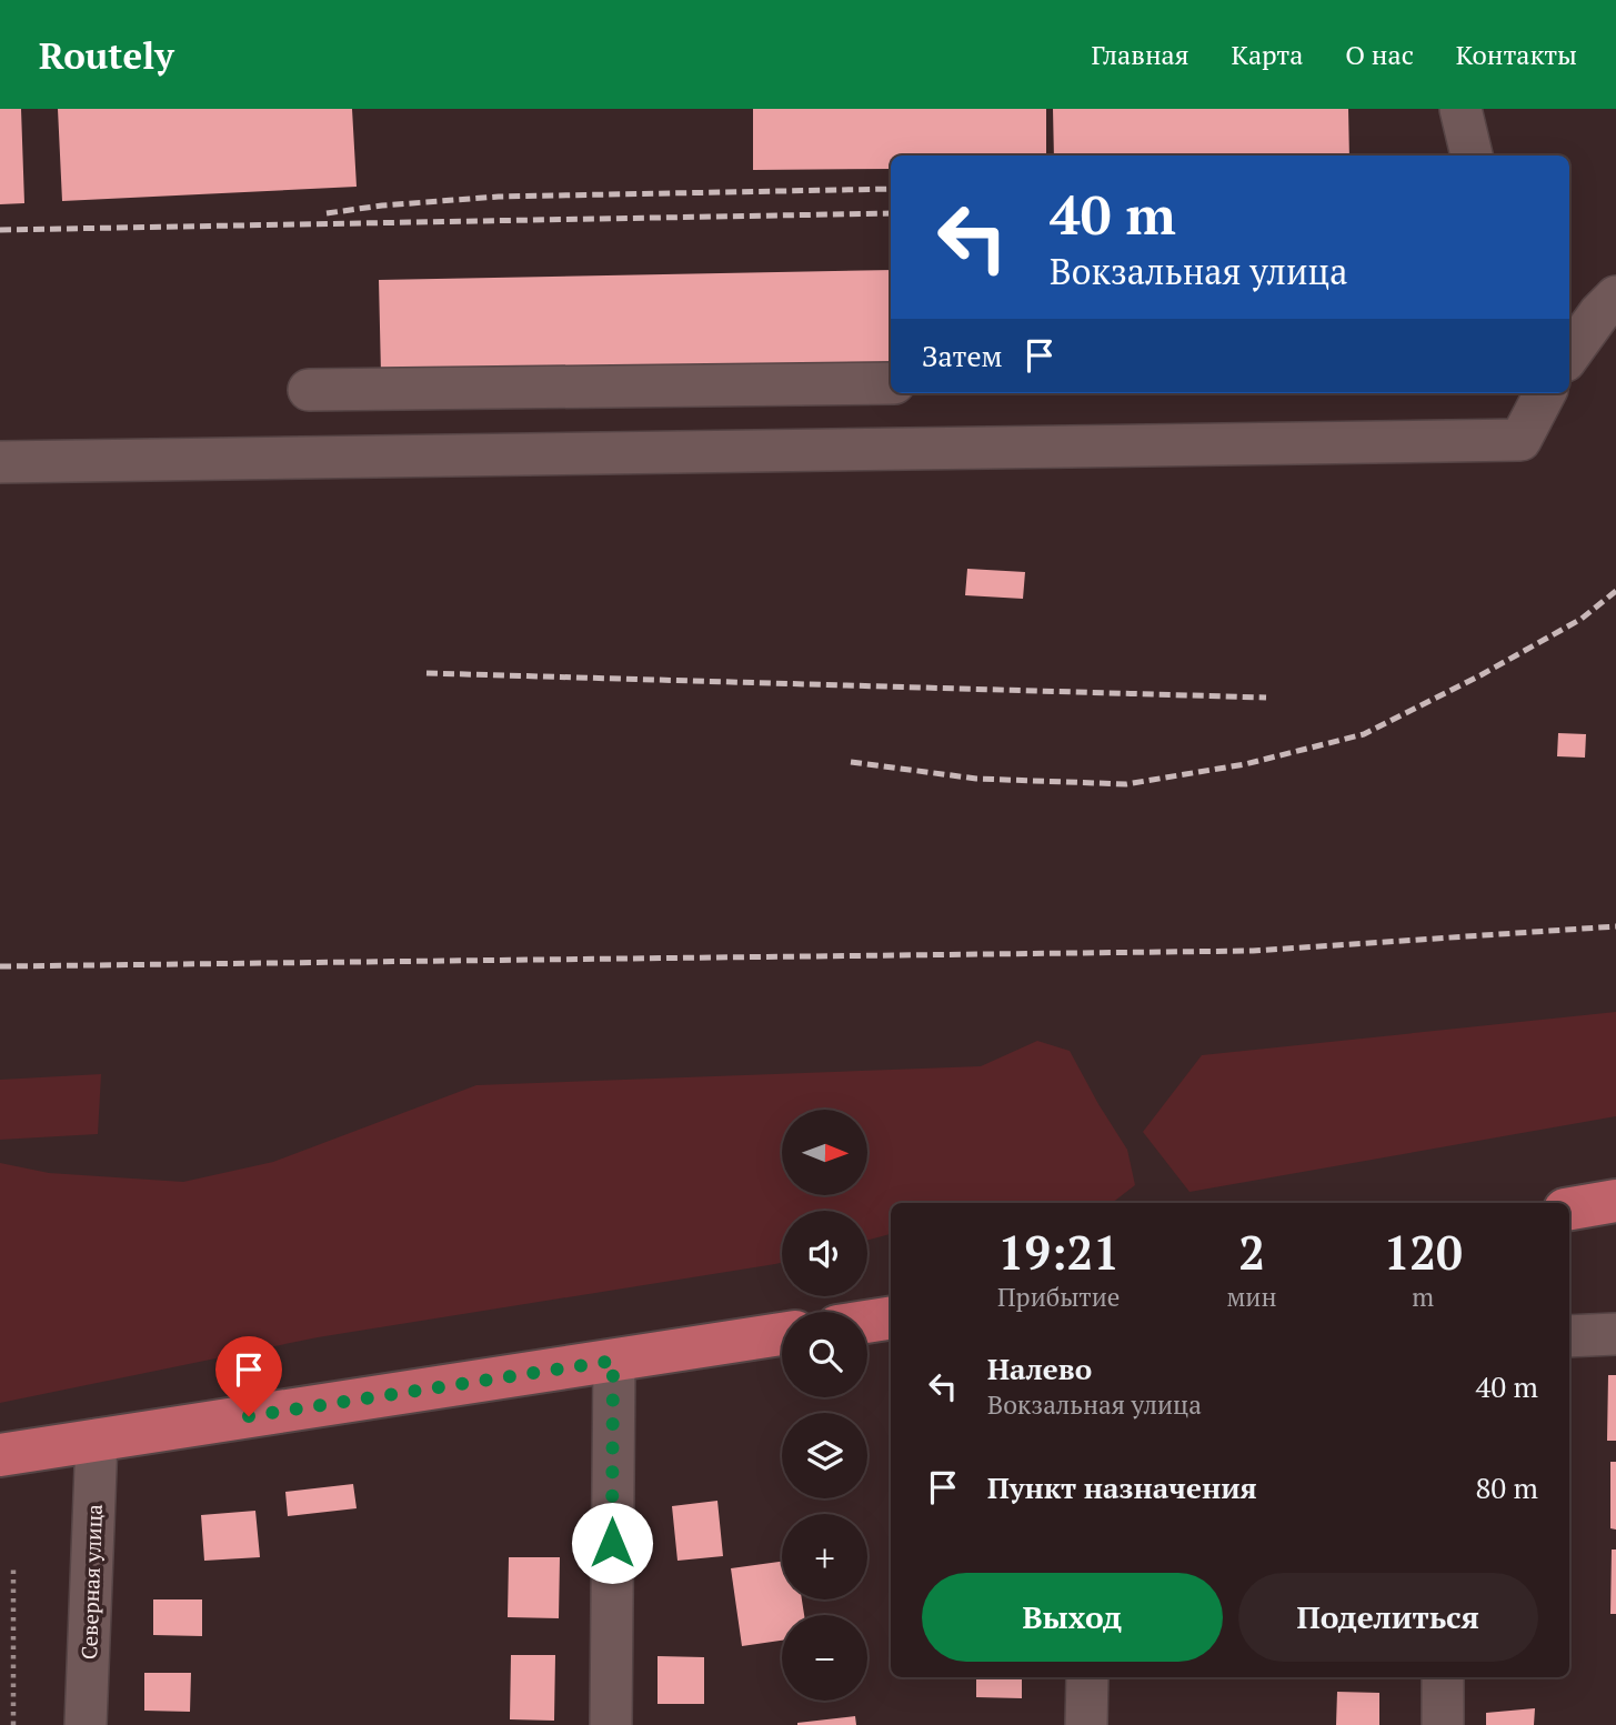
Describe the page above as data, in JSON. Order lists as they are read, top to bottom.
{
  "streets": {
    "street": ["Северная улица"]
  },
  "north": "right",
  "page": {
    "header": "Routely",
    "nav": [
      "Главная",
      "Карта",
      "О нас",
      "Контакты"
    ],
    "turn": ["40 m", "Вокзальная улица"],
    "then": "Затем",
    "map_buttons": ["+", "−"],
    "eta": [
      "19:21",
      "Прибытие",
      "2",
      "мин",
      "120",
      "m"
    ],
    "list": [
      {
        "name": "Налево",
        "note": "Вокзальная улица",
        "value": "40 m"
      },
      {
        "name": "Пункт назначения",
        "value": "80 m"
      }
    ],
    "buttons": ["Выход", "Поделиться"]
  }
}
